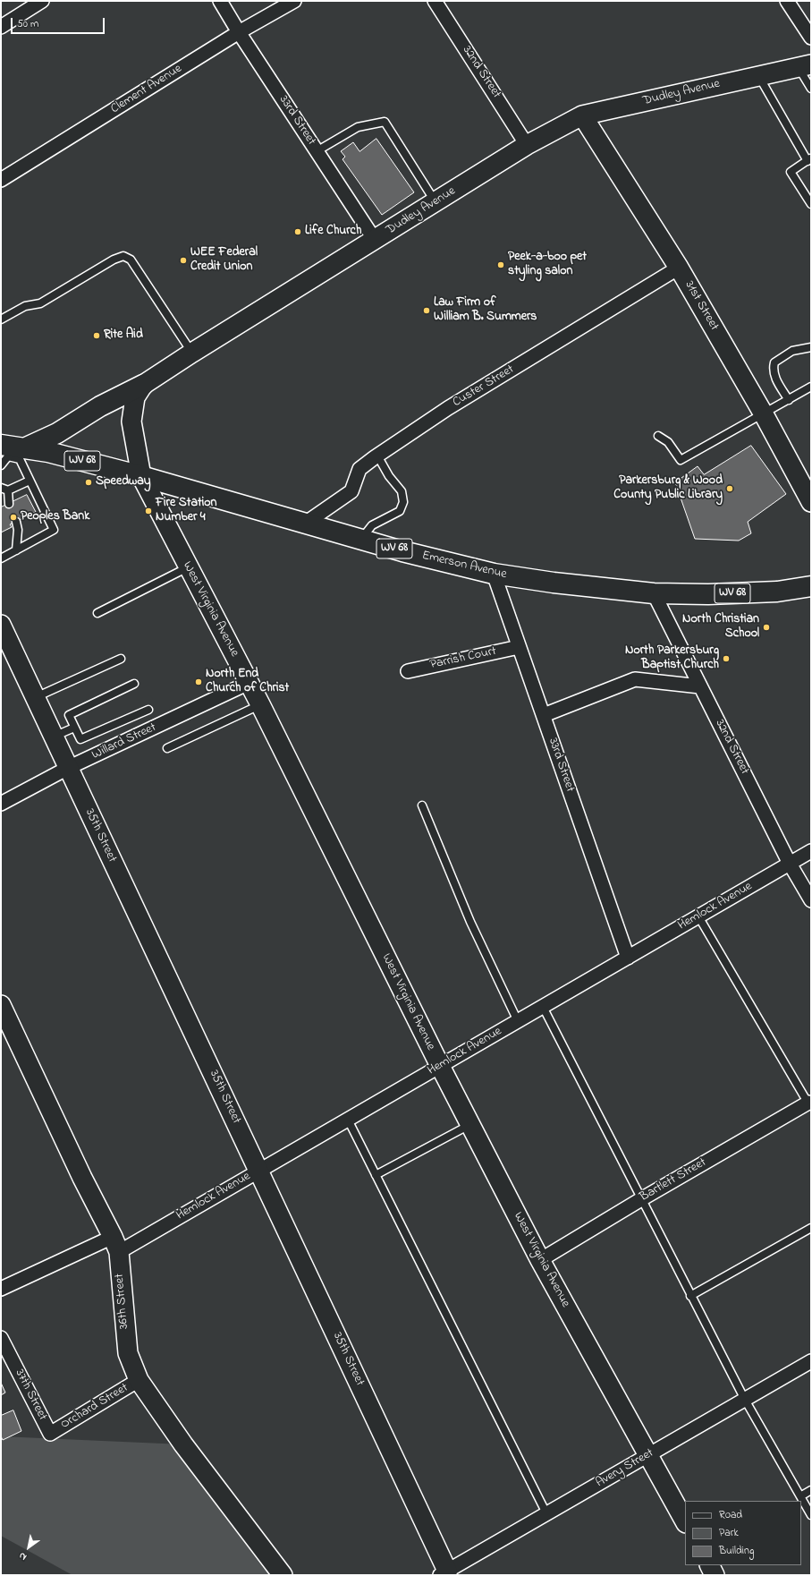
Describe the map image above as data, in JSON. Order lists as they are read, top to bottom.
{
  "streets": {
    "main road": ["WV 68", "Emerson Avenue"],
    "street": [
      "32nd Street",
      "Clement Avenue",
      "Dudley Avenue",
      "33rd Street",
      "31st Street",
      "Custer Street",
      "West Virginia Avenue",
      "Parrish Court",
      "Willard Street",
      "35th Street",
      "Hemlock Avenue",
      "Bartlett Street",
      "36th Street",
      "37th Street",
      "Orchard Street",
      "Avery Street"
    ]
  },
  "crossings": [
    ["32nd Street", "Dudley Avenue"],
    ["32nd Street", "Emerson Avenue"],
    ["32nd Street", "Hemlock Avenue"],
    ["Clement Avenue", "33rd Street"],
    ["Dudley Avenue", "33rd Street"],
    ["Dudley Avenue", "31st Street"],
    ["Dudley Avenue", "Emerson Avenue"],
    ["Dudley Avenue", "West Virginia Avenue"],
    ["33rd Street", "Emerson Avenue"],
    ["33rd Street", "Parrish Court"],
    ["33rd Street", "Hemlock Avenue"],
    ["31st Street", "Custer Street"],
    ["Custer Street", "Emerson Avenue"],
    ["Emerson Avenue", "West Virginia Avenue"],
    ["West Virginia Avenue", "Willard Street"],
    ["West Virginia Avenue", "Hemlock Avenue"],
    ["West Virginia Avenue", "Bartlett Street"],
    ["West Virginia Avenue", "Avery Street"],
    ["Willard Street", "35th Street"],
    ["35th Street", "Hemlock Avenue"],
    ["35th Street", "Avery Street"],
    ["Hemlock Avenue", "36th Street"],
    ["36th Street", "Orchard Street"],
    ["37th Street", "Orchard Street"]
  ],
  "places": [
    "Life Church",
    "WEE Federal Credit Union",
    "Peek-a-boo pet styling salon",
    "Law Firm of William B. Summers",
    "Rite Aid",
    "Speedway",
    "Parkersburg & Wood County Public Library",
    "Fire Station Number 4",
    "Peoples Bank",
    "North Christian School",
    "North Parkersburg Baptist Church",
    "North End Church of Christ"
  ],
  "legend": ["Road", "Park", "Building"],
  "scale_bar": "50 m",
  "north": "bottom left"
}
